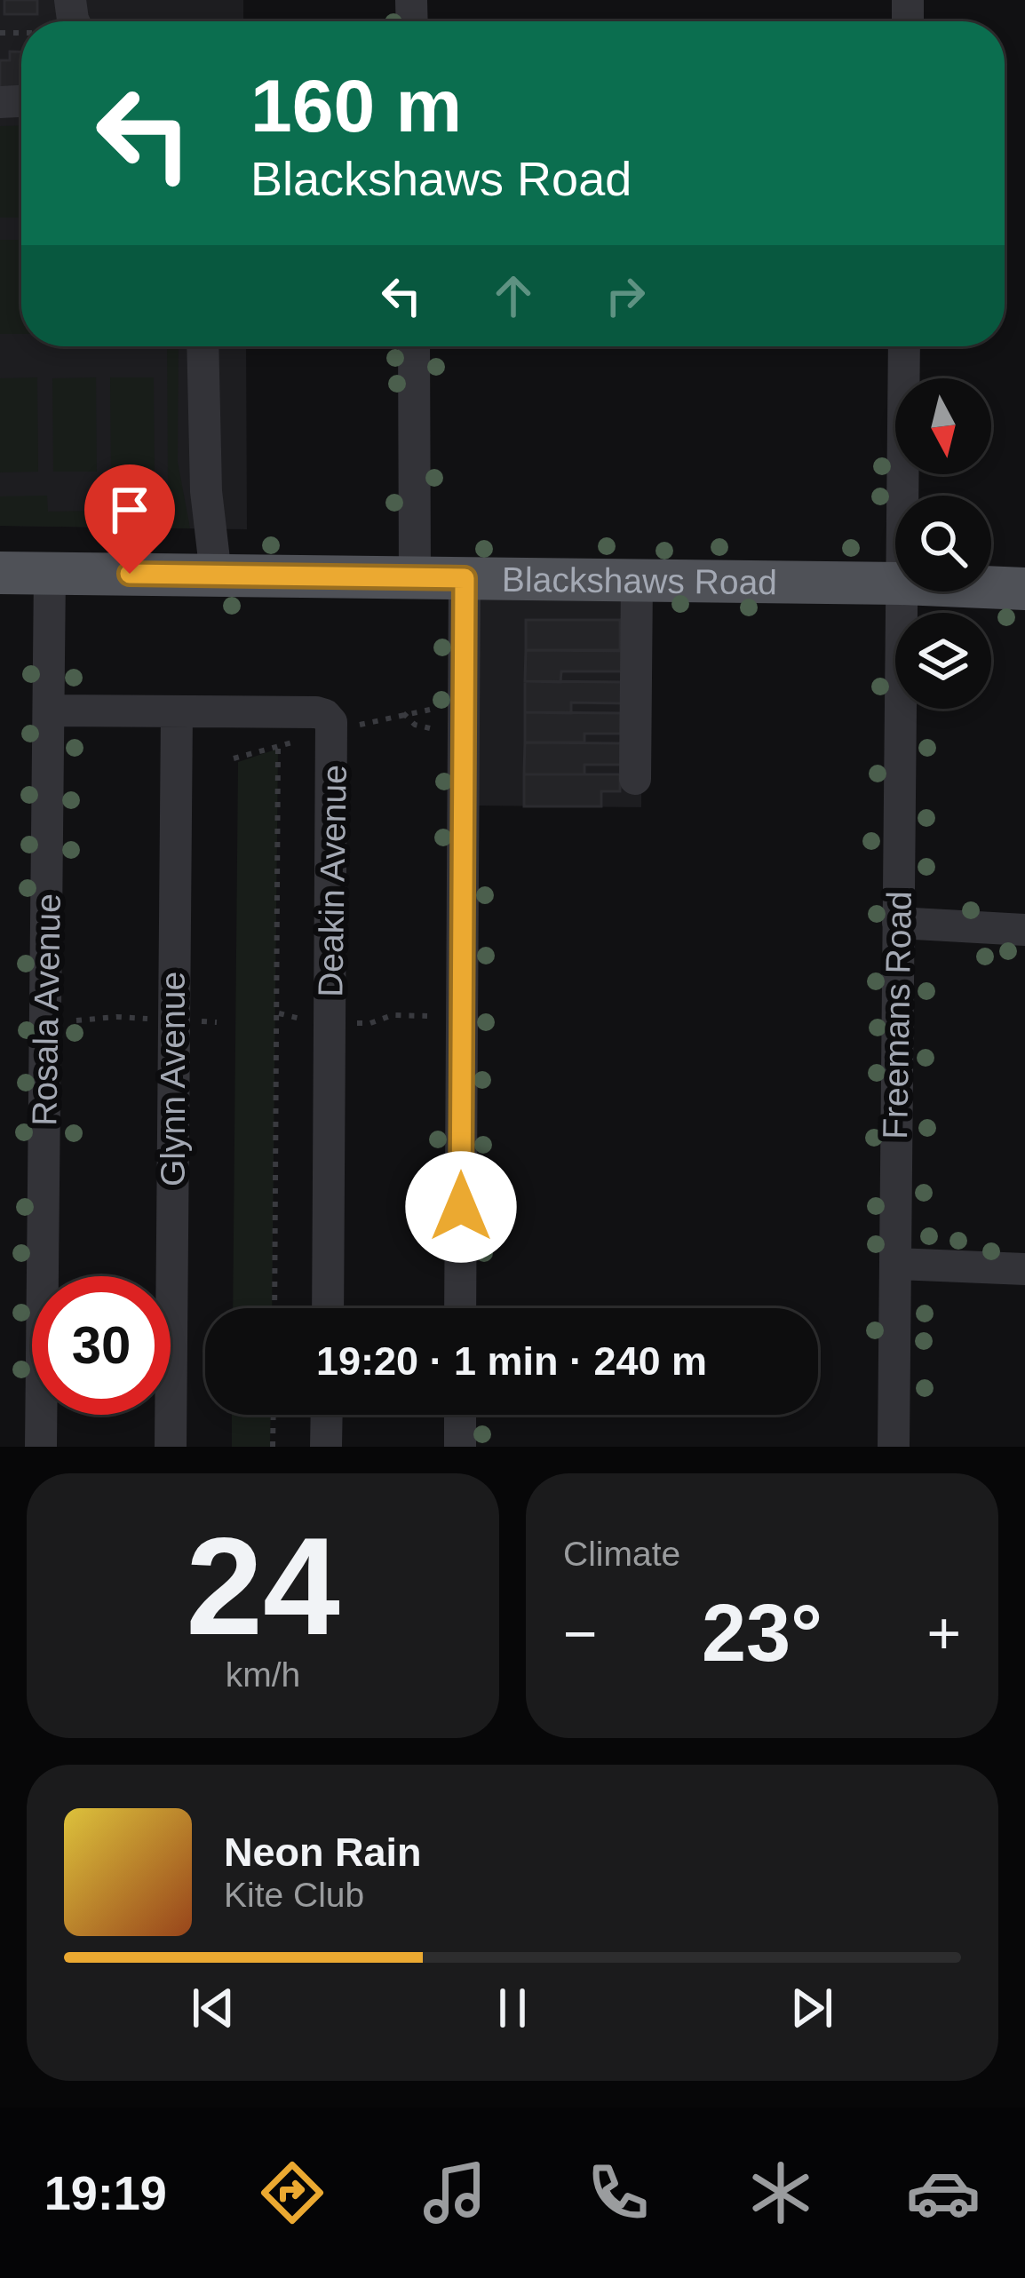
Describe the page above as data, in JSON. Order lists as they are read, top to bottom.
{
  "streets": {
    "main road": ["Blackshaws Road"],
    "street": [
      "Deakin Avenue",
      "Rosala Avenue",
      "Freemans Road",
      "Glynn Avenue"
    ]
  },
  "crossings": [
    ["Blackshaws Road", "Rosala Avenue"],
    ["Deakin Avenue", "Rosala Avenue"],
    ["Deakin Avenue", "Glynn Avenue"]
  ],
  "north": "bottom",
  "page": {
    "turn": ["160 m", "Blackshaws Road"],
    "limit": "30",
    "trip": "19:20 · 1 min · 240 m",
    "tile": [
      ["24", "km/h"],
      "Climate"
    ],
    "heat": ["−", "23°", "+"],
    "song": ["Neon Rain", "Kite Club"],
    "tabs": "19:19"
  }
}
